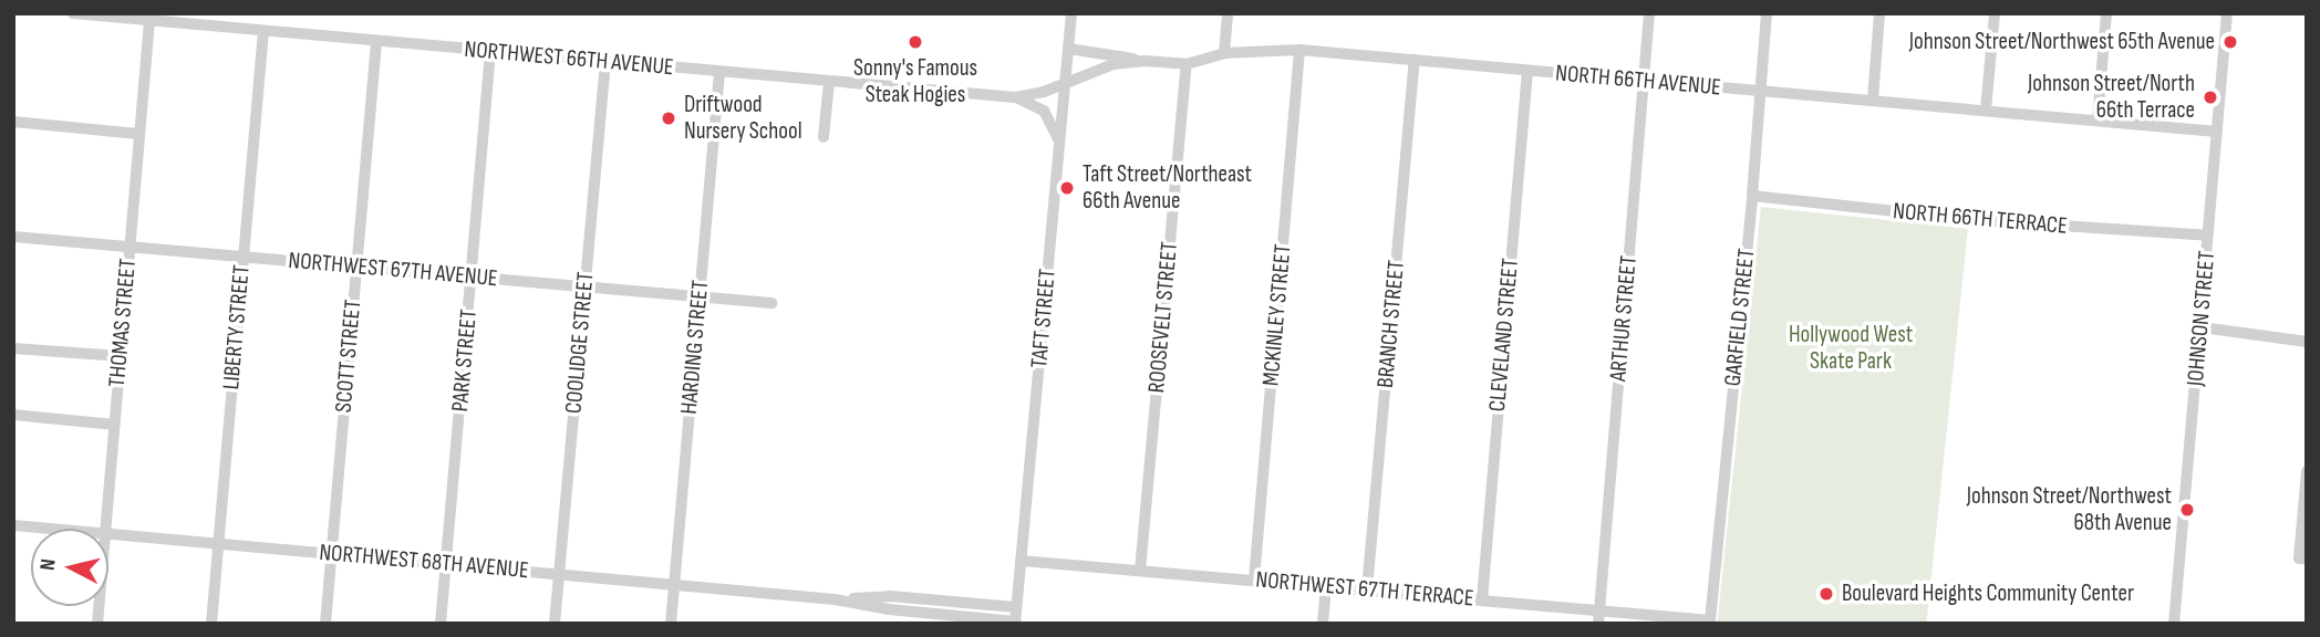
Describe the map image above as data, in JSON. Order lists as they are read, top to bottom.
{
  "streets": {
    "street": [
      "NORTHWEST 66TH AVENUE",
      "NORTH 66TH AVENUE",
      "NORTH 66TH TERRACE",
      "NORTHWEST 67TH AVENUE",
      "MCKINLEY STREET",
      "ROOSEVELT STREET",
      "GARFIELD STREET",
      "TAFT STREET",
      "ARTHUR STREET",
      "JOHNSON STREET",
      "THOMAS STREET",
      "BRANCH STREET",
      "LIBERTY STREET",
      "CLEVELAND STREET",
      "COOLIDGE STREET",
      "HARDING STREET",
      "SCOTT STREET",
      "PARK STREET",
      "NORTHWEST 68TH AVENUE",
      "NORTHWEST 67TH TERRACE"
    ]
  },
  "crossings": [
    ["NORTHWEST 66TH AVENUE", "NORTH 66TH AVENUE"],
    ["NORTHWEST 66TH AVENUE", "TAFT STREET"],
    ["NORTHWEST 66TH AVENUE", "THOMAS STREET"],
    ["NORTHWEST 66TH AVENUE", "LIBERTY STREET"],
    ["NORTHWEST 66TH AVENUE", "COOLIDGE STREET"],
    ["NORTHWEST 66TH AVENUE", "HARDING STREET"],
    ["NORTHWEST 66TH AVENUE", "SCOTT STREET"],
    ["NORTHWEST 66TH AVENUE", "PARK STREET"],
    ["NORTH 66TH AVENUE", "MCKINLEY STREET"],
    ["NORTH 66TH AVENUE", "ROOSEVELT STREET"],
    ["NORTH 66TH AVENUE", "GARFIELD STREET"],
    ["NORTH 66TH AVENUE", "TAFT STREET"],
    ["NORTH 66TH AVENUE", "ARTHUR STREET"],
    ["NORTH 66TH AVENUE", "JOHNSON STREET"],
    ["NORTH 66TH AVENUE", "BRANCH STREET"],
    ["NORTH 66TH AVENUE", "CLEVELAND STREET"],
    ["NORTH 66TH TERRACE", "GARFIELD STREET"],
    ["NORTH 66TH TERRACE", "JOHNSON STREET"],
    ["NORTHWEST 67TH AVENUE", "THOMAS STREET"],
    ["NORTHWEST 67TH AVENUE", "LIBERTY STREET"],
    ["NORTHWEST 67TH AVENUE", "COOLIDGE STREET"],
    ["NORTHWEST 67TH AVENUE", "HARDING STREET"],
    ["NORTHWEST 67TH AVENUE", "SCOTT STREET"],
    ["NORTHWEST 67TH AVENUE", "PARK STREET"],
    ["MCKINLEY STREET", "NORTHWEST 67TH TERRACE"],
    ["ROOSEVELT STREET", "NORTHWEST 67TH TERRACE"],
    ["GARFIELD STREET", "NORTHWEST 67TH TERRACE"],
    ["TAFT STREET", "NORTHWEST 68TH AVENUE"],
    ["TAFT STREET", "NORTHWEST 67TH TERRACE"],
    ["ARTHUR STREET", "NORTHWEST 67TH TERRACE"],
    ["BRANCH STREET", "NORTHWEST 67TH TERRACE"],
    ["LIBERTY STREET", "NORTHWEST 68TH AVENUE"],
    ["CLEVELAND STREET", "NORTHWEST 67TH TERRACE"],
    ["COOLIDGE STREET", "NORTHWEST 68TH AVENUE"],
    ["HARDING STREET", "NORTHWEST 68TH AVENUE"],
    ["SCOTT STREET", "NORTHWEST 68TH AVENUE"],
    ["PARK STREET", "NORTHWEST 68TH AVENUE"]
  ],
  "parks": ["Hollywood West Skate Park"],
  "places": [
    "Sonny's Famous Steak Hogies",
    "Johnson Street/Northwest 65th Avenue",
    "Johnson Street/North 66th Terrace",
    "Driftwood Nursery School",
    "Taft Street/Northeast 66th Avenue",
    "Johnson Street/Northwest 68th Avenue",
    "Boulevard Heights Community Center"
  ],
  "north": "left"
}
